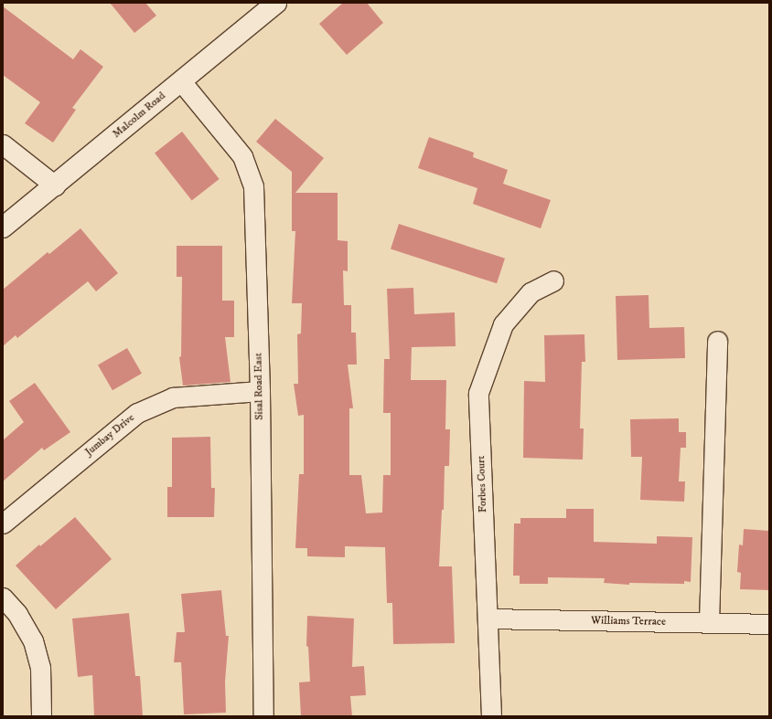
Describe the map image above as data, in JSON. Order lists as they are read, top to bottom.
{
  "streets": {
    "street": [
      "Malcolm Road",
      "Sisal Road East",
      "Jumbay Drive",
      "Forbes Court",
      "Williams Terrace"
    ]
  },
  "crossings": [
    ["Malcolm Road", "Sisal Road East"],
    ["Sisal Road East", "Jumbay Drive"],
    ["Forbes Court", "Williams Terrace"]
  ]
}
